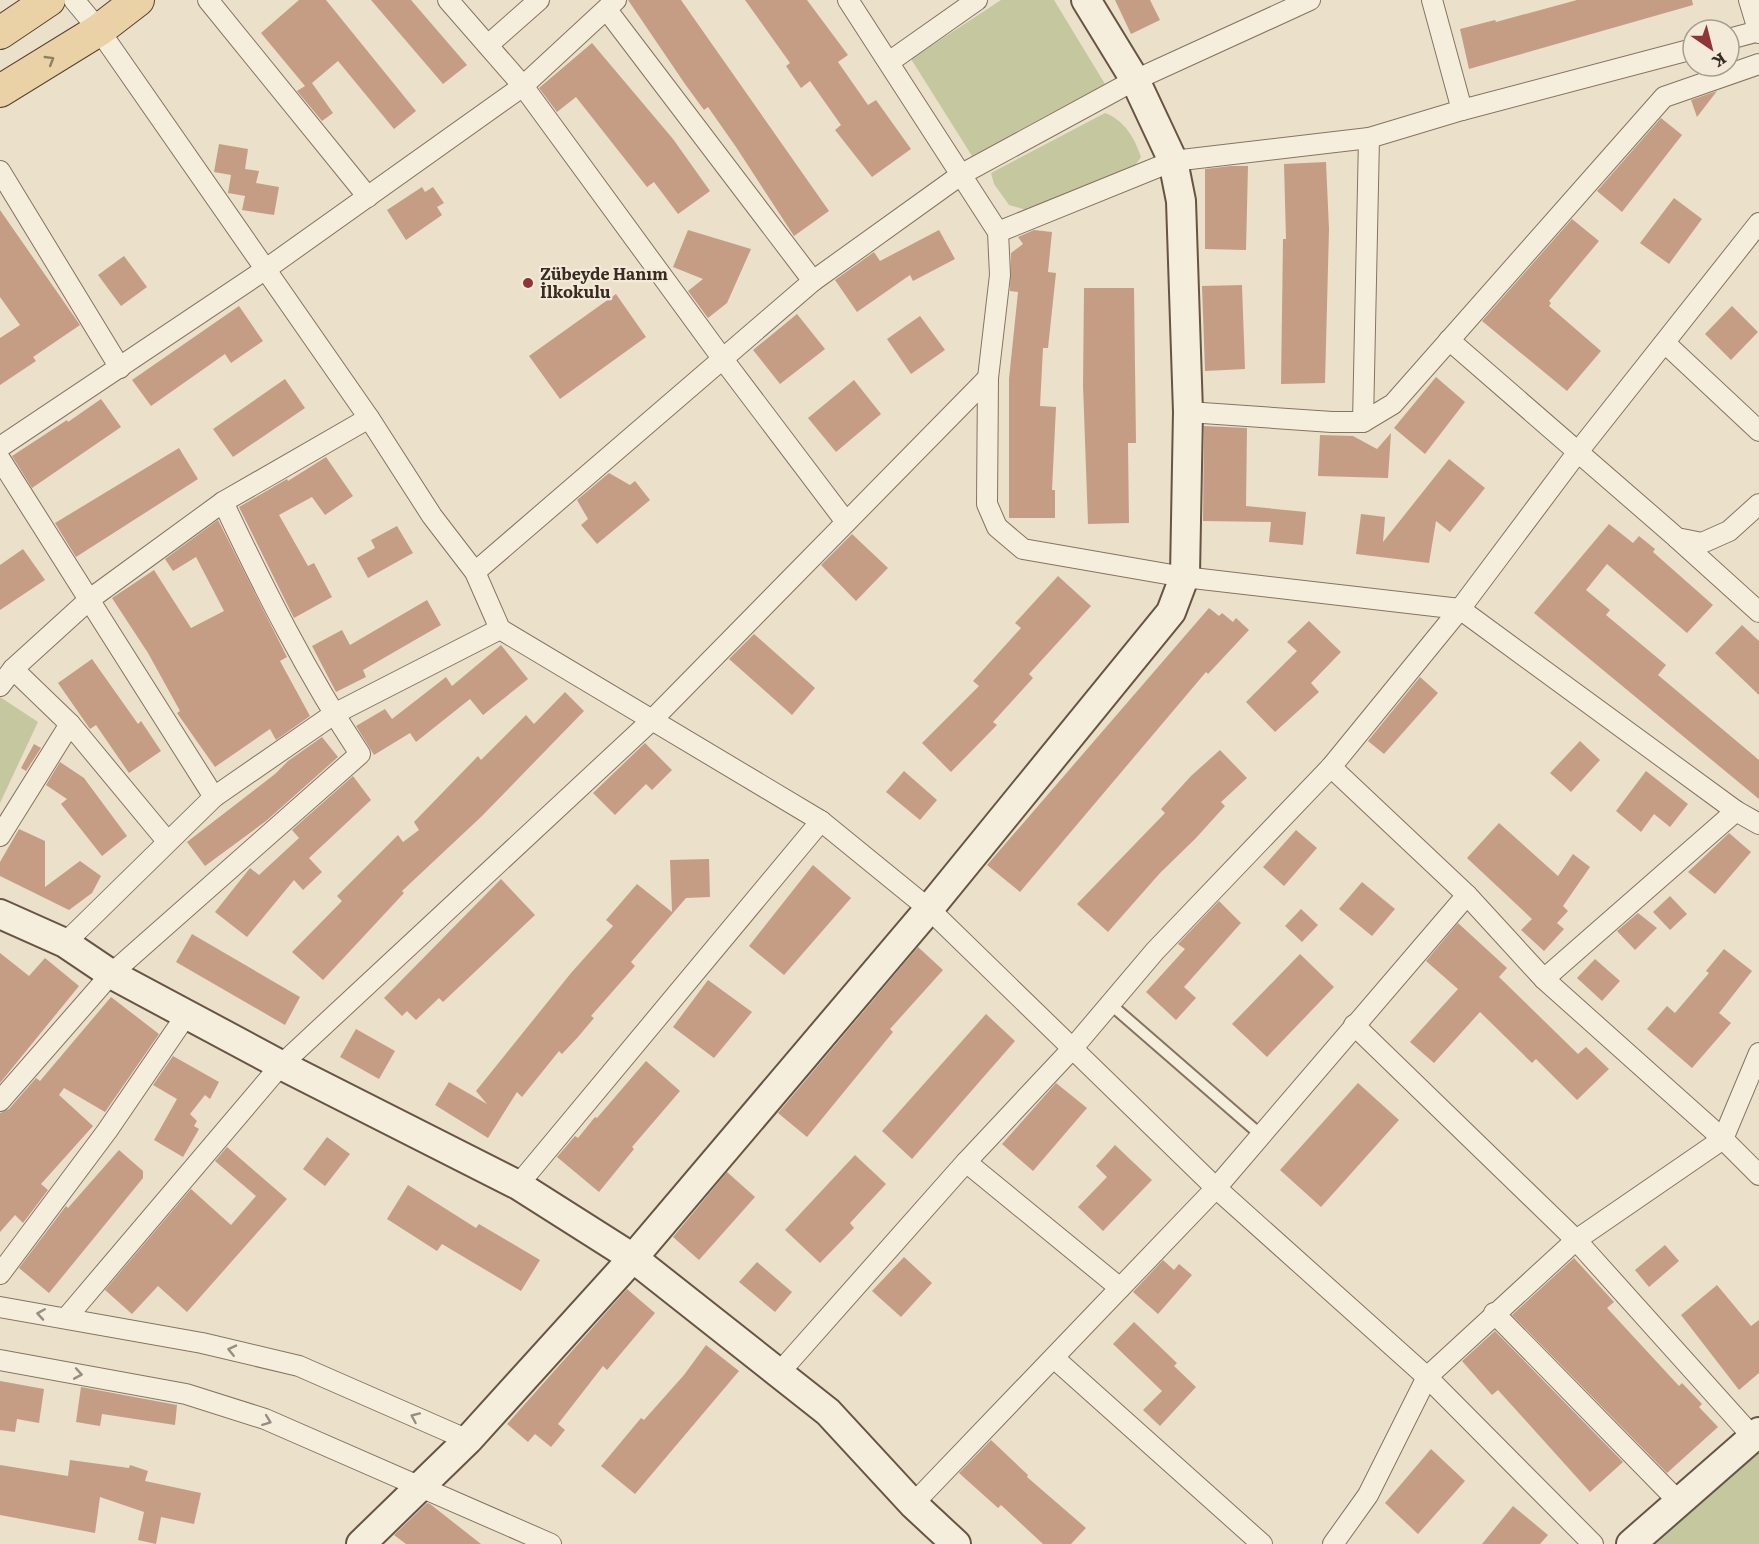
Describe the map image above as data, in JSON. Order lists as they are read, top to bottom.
{
  "places": ["Zübeyde Hanım İlkokulu"],
  "north": "bottom right"
}
